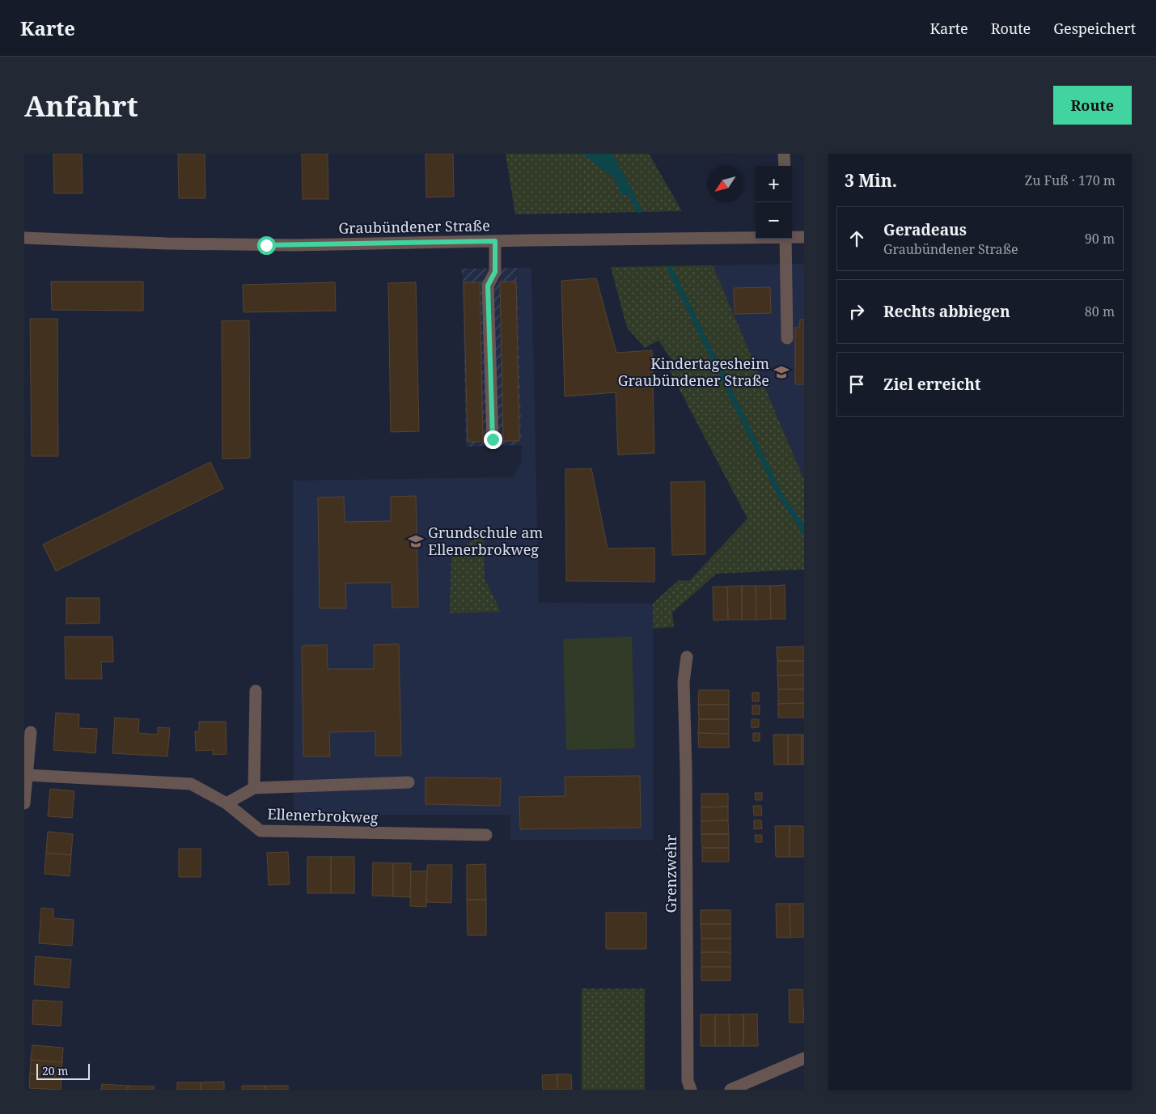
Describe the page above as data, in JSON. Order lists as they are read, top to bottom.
{
  "streets": {
    "street": ["Graubündener Straße", "Ellenerbrokweg", "Grenzwehr"]
  },
  "places": {
    "school or university": ["Kindertagesheim Graubündener Straße", "Grundschule am Ellenerbrokweg"]
  },
  "scale_bar": "20 m",
  "north": "bottom left",
  "page": {
    "header": "Karte",
    "nav": ["Karte", "Route", "Gespeichert"],
    "buttons": "Route",
    "title": "Anfahrt",
    "heading": ["3 Min.", "Zu Fuß · 170 m"],
    "map_buttons": ["+", "−"],
    "list": [
      ["Geradeaus", "Graubündener Straße", "90 m"],
      ["Rechts abbiegen", "80 m"],
      "Ziel erreicht"
    ],
    "scale": "20 m"
  }
}
